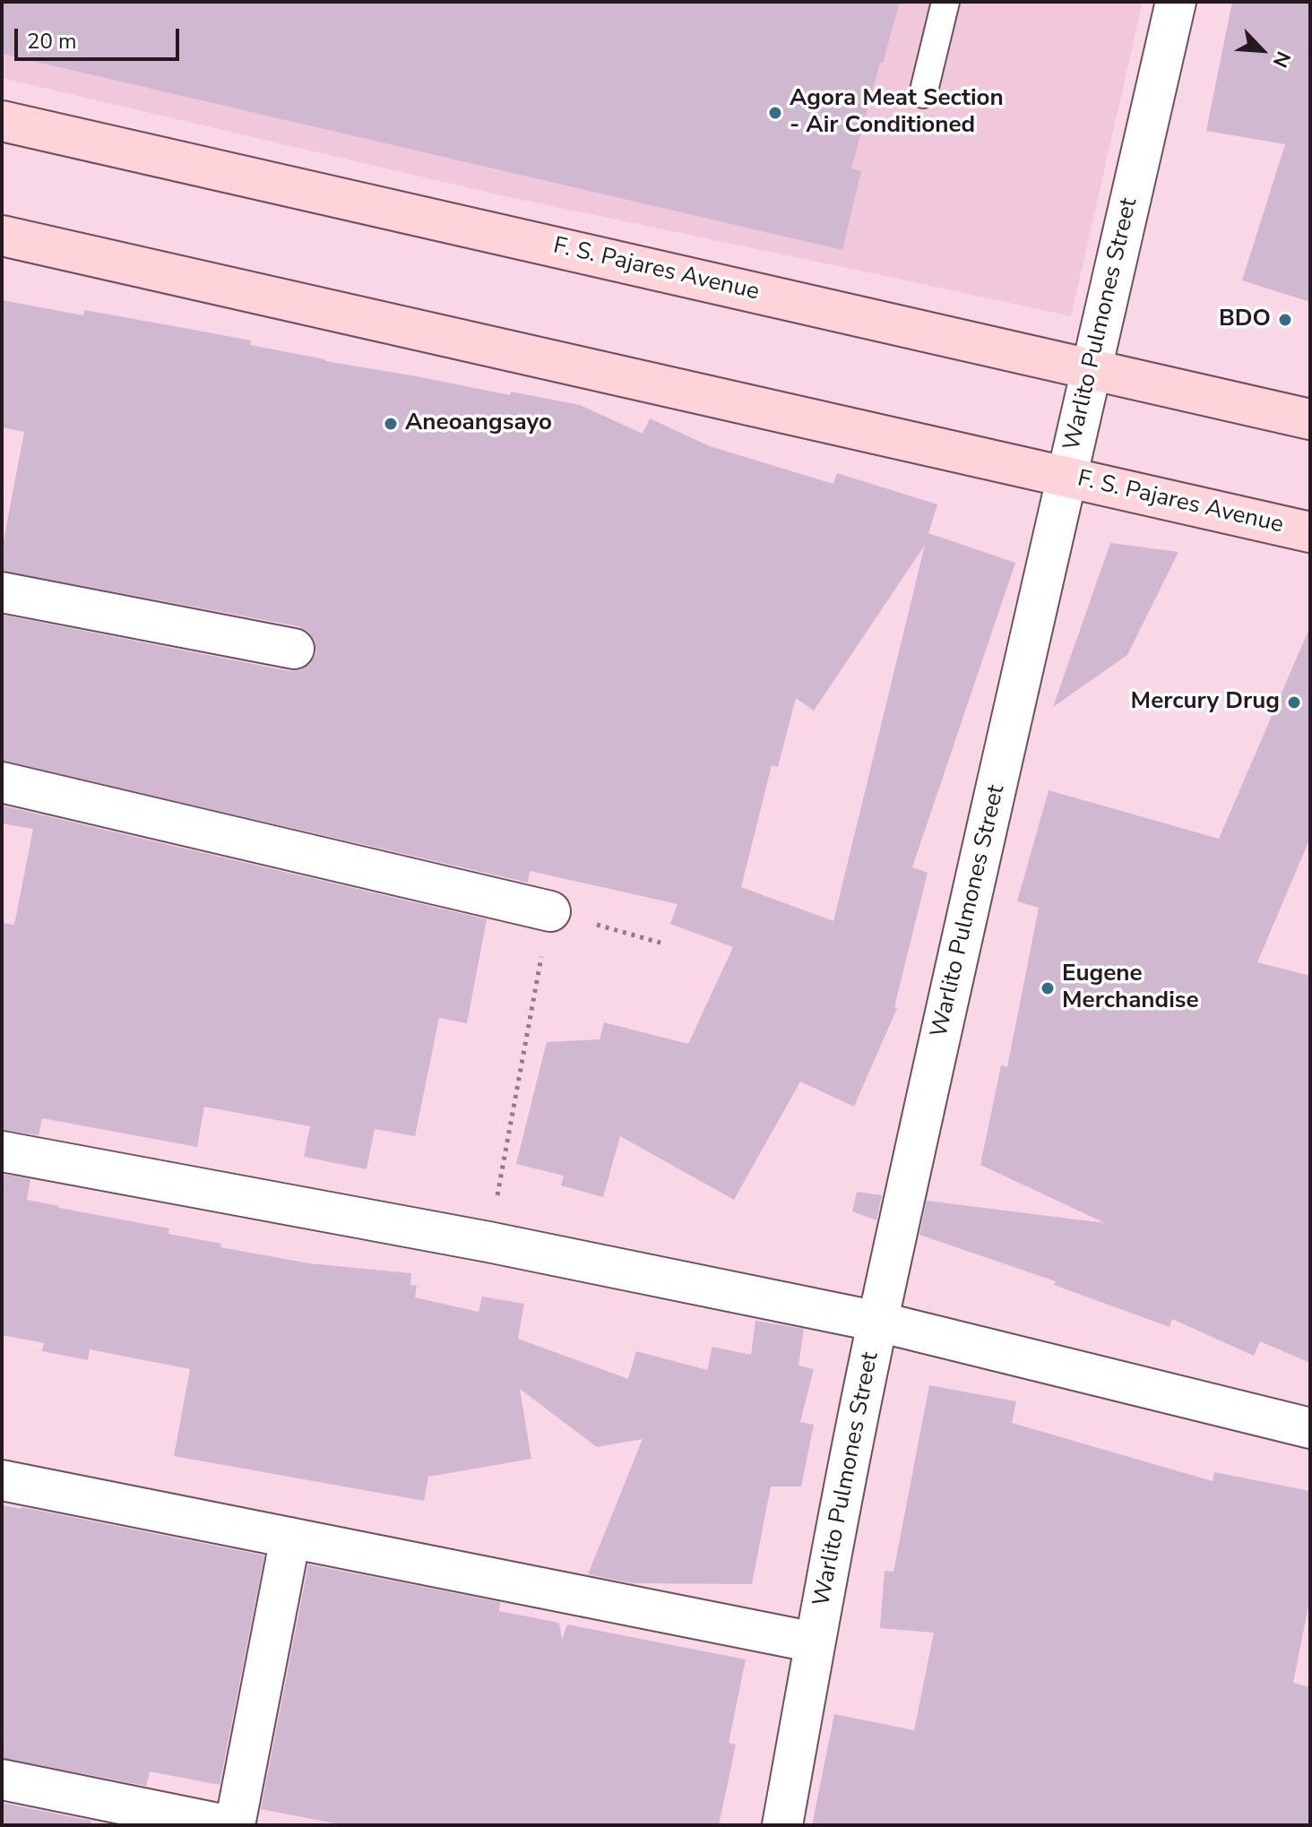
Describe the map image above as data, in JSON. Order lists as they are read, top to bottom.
{
  "streets": {
    "main road": ["F. S. Pajares Avenue"],
    "street": ["Warlito Pulmones Street"]
  },
  "crossings": [
    ["F. S. Pajares Avenue", "Warlito Pulmones Street"]
  ],
  "places": [
    "Agora Meat Section - Air Conditioned",
    "BDO",
    "Aneoangsayo",
    "Mercury Drug",
    "Eugene Merchandise"
  ],
  "scale_bar": "20 m",
  "north": "bottom right"
}
